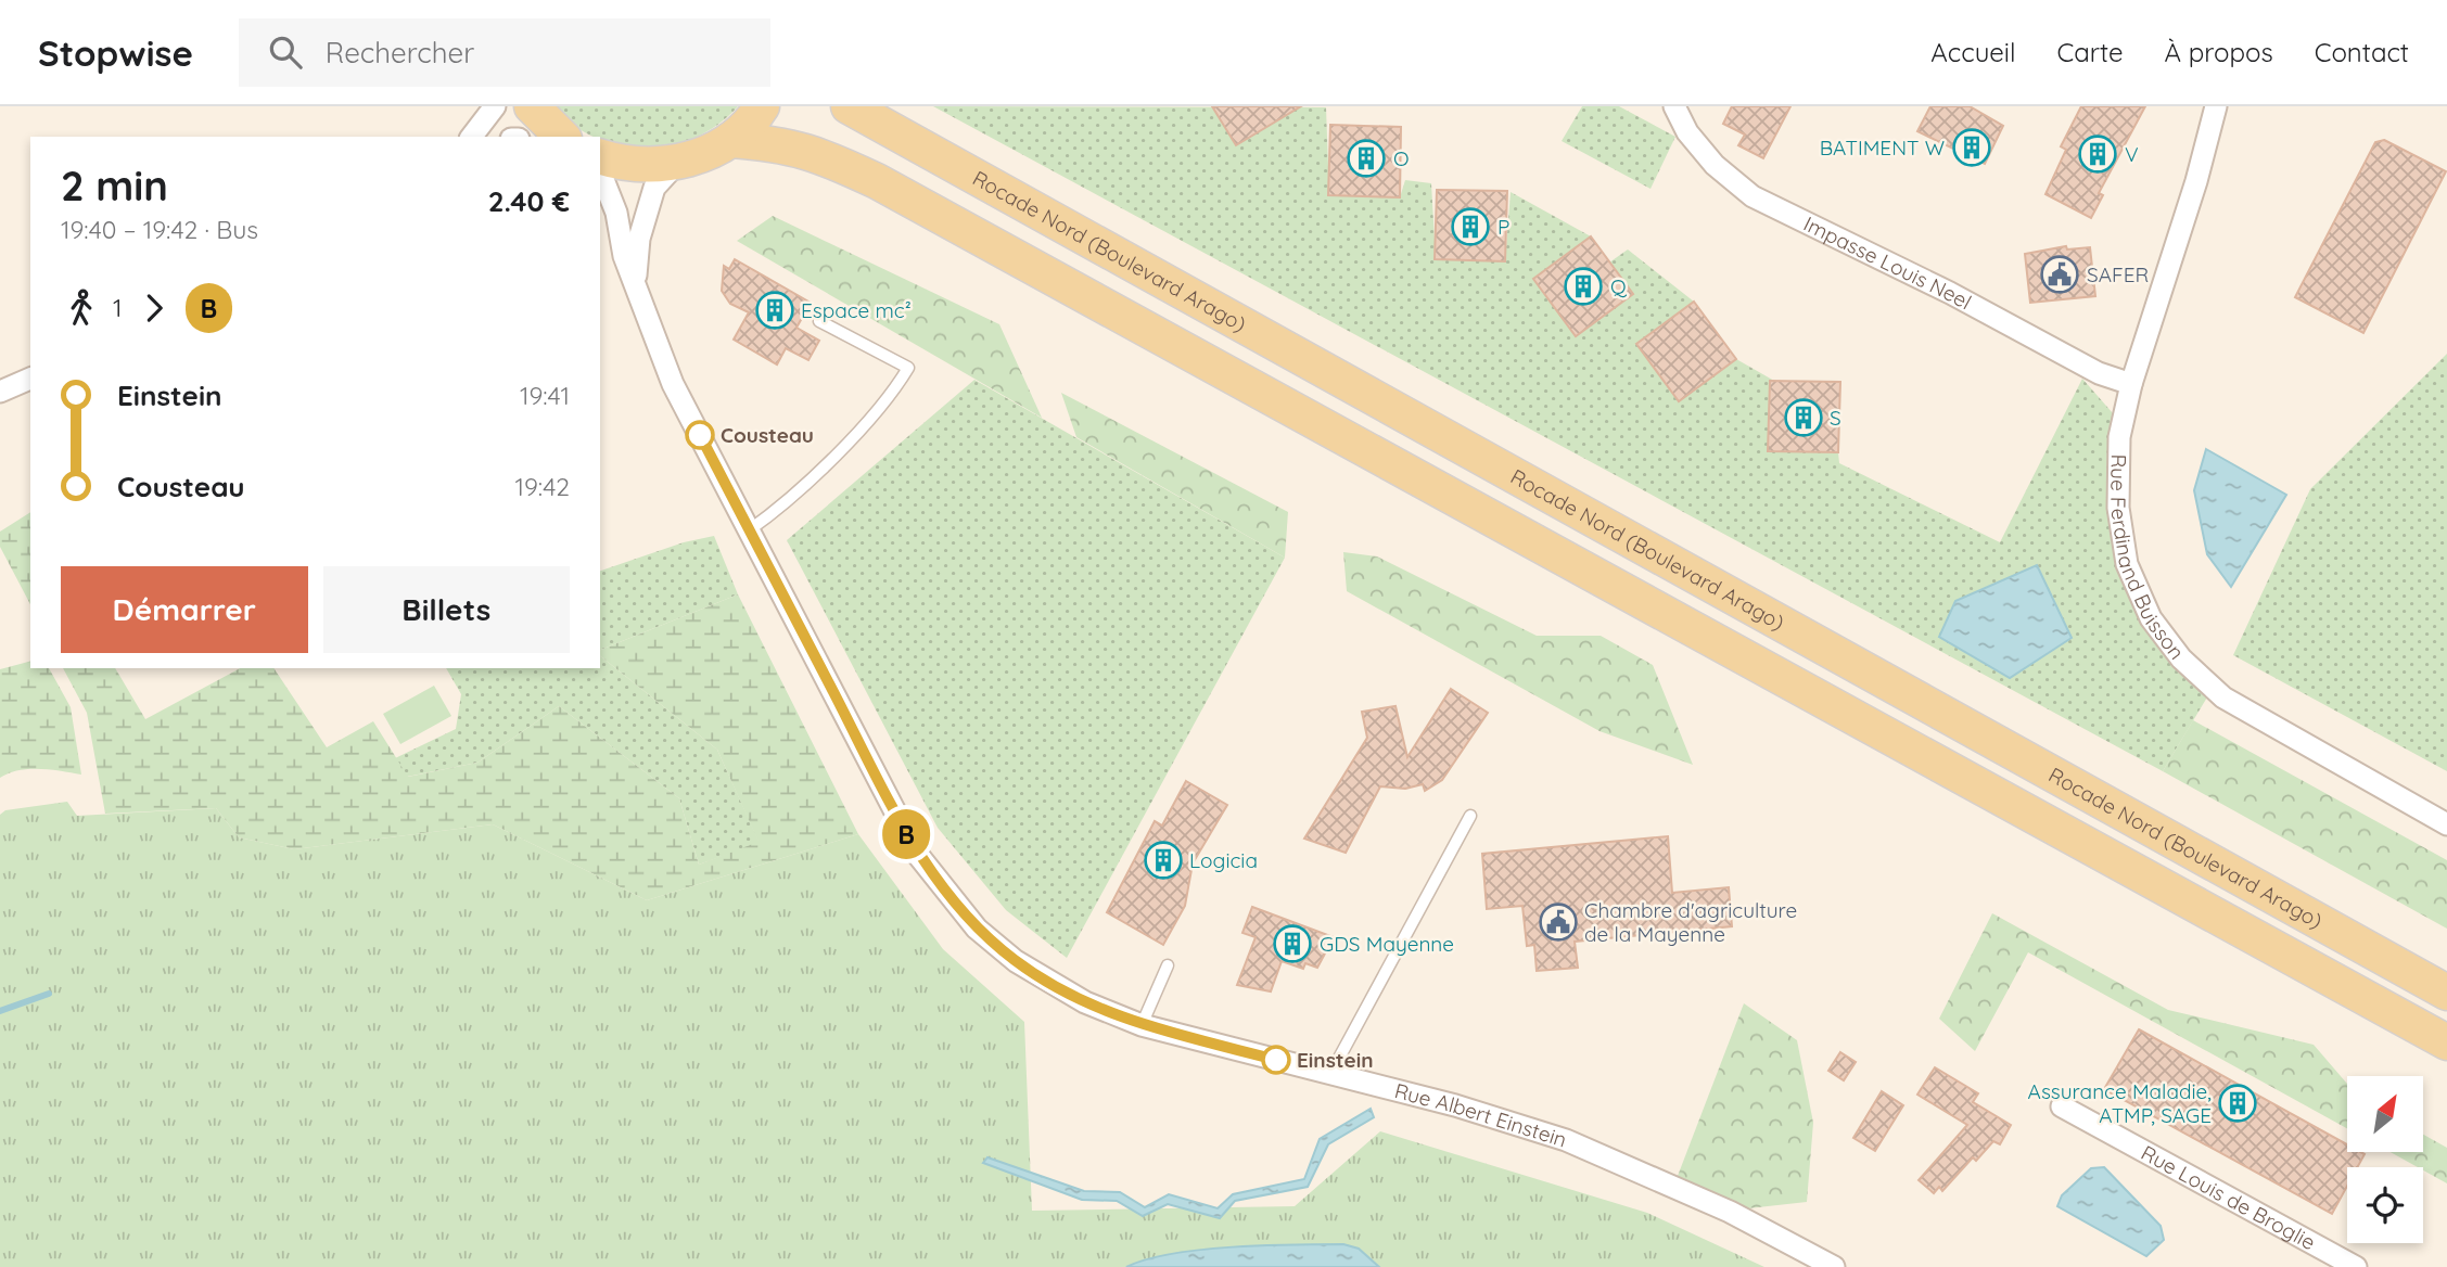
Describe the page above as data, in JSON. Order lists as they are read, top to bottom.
{
  "streets": {
    "main road": ["Rocade Nord (Boulevard Arago)"],
    "street": [
      "Impasse Louis Neel",
      "Rue Ferdinand Buisson",
      "Rue Albert Einstein",
      "Rue Louis de Broglie"
    ]
  },
  "crossings": [
    ["Impasse Louis Neel", "Rue Ferdinand Buisson"]
  ],
  "places": {
    "building": [
      "BATIMENT W",
      "V",
      "O",
      "P",
      "Q",
      "Espace mc²",
      "S",
      "Logicia",
      "GDS Mayenne",
      "Assurance Maladie, ATMP, SAGE"
    ],
    "public building": ["SAFER", "Chambre d'agriculture de la Mayenne"],
    "other": ["Cousteau", "Einstein"]
  },
  "lines": ["bus line B"],
  "north": "top right",
  "page": {
    "header": "Stopwise",
    "search": "Rechercher",
    "nav": [
      "Accueil",
      "Carte",
      "À propos",
      "Contact"
    ],
    "on_map": "B",
    "heading": ["2 min", "19:40 – 19:42 · Bus", "2.40 €"],
    "legs": ["1", "B"],
    "list": [
      {
        "name": "Einstein",
        "value": "19:41"
      },
      {
        "name": "Cousteau",
        "value": "19:42"
      }
    ],
    "buttons": ["Démarrer", "Billets"]
  }
}
